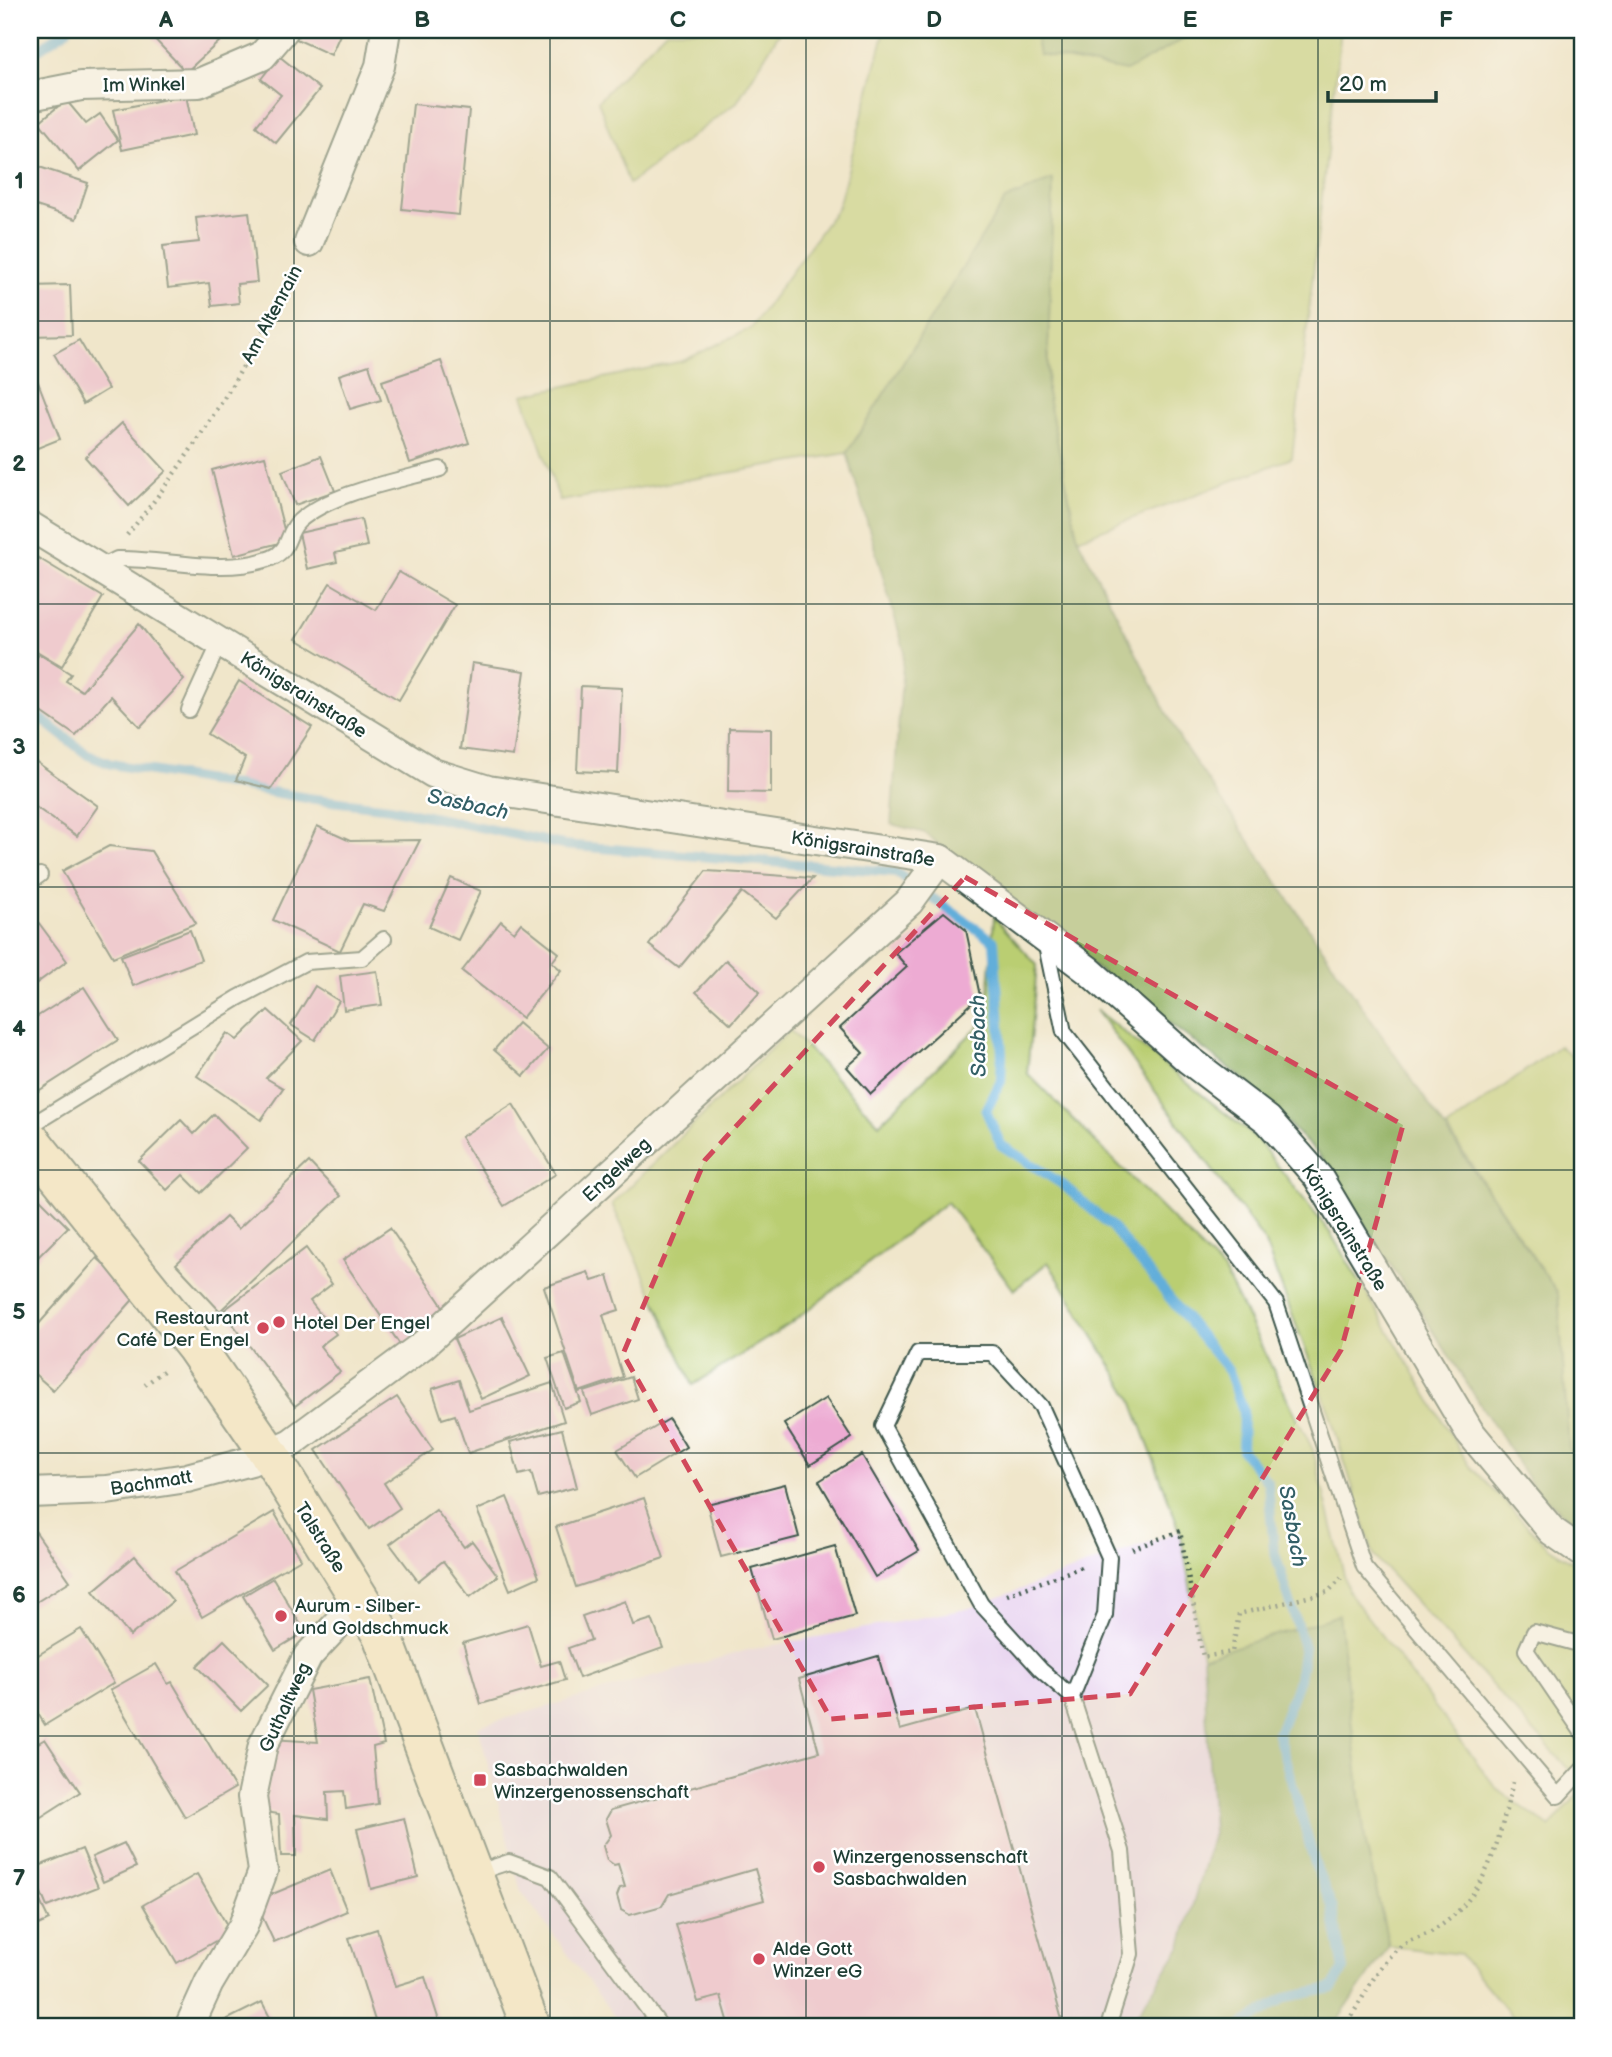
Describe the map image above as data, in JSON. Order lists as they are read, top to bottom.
{
  "streets": {
    "main road": ["Talstraße"],
    "street": [
      "Im Winkel",
      "Am Altenrain",
      "Königsrainstraße",
      "Engelweg",
      "Bachmatt",
      "Guthaltweg"
    ]
  },
  "crossings": [
    ["Am Altenrain", "Königsrainstraße"],
    ["Königsrainstraße", "Engelweg"],
    ["Engelweg", "Bachmatt"],
    ["Engelweg", "Talstraße"],
    ["Bachmatt", "Talstraße"],
    ["Talstraße", "Guthaltweg"]
  ],
  "water": ["Sasbach"],
  "places": {
    "other": [
      "Hotel Der Engel",
      "Restaurant Café Der Engel",
      "Aurum - Silber- und Goldschmuck",
      "Winzergenossenschaft Sasbachwalden",
      "Alde Gott Winzer eG"
    ],
    "transit": ["Sasbachwalden Winzergenossenschaft"]
  },
  "scale_bar": "20 m",
  "grid": {
    "columns": [
      "A",
      "B",
      "C",
      "D",
      "E",
      "F"
    ],
    "rows": [
      "1",
      "2",
      "3",
      "4",
      "5",
      "6",
      "7"
    ]
  }
}
